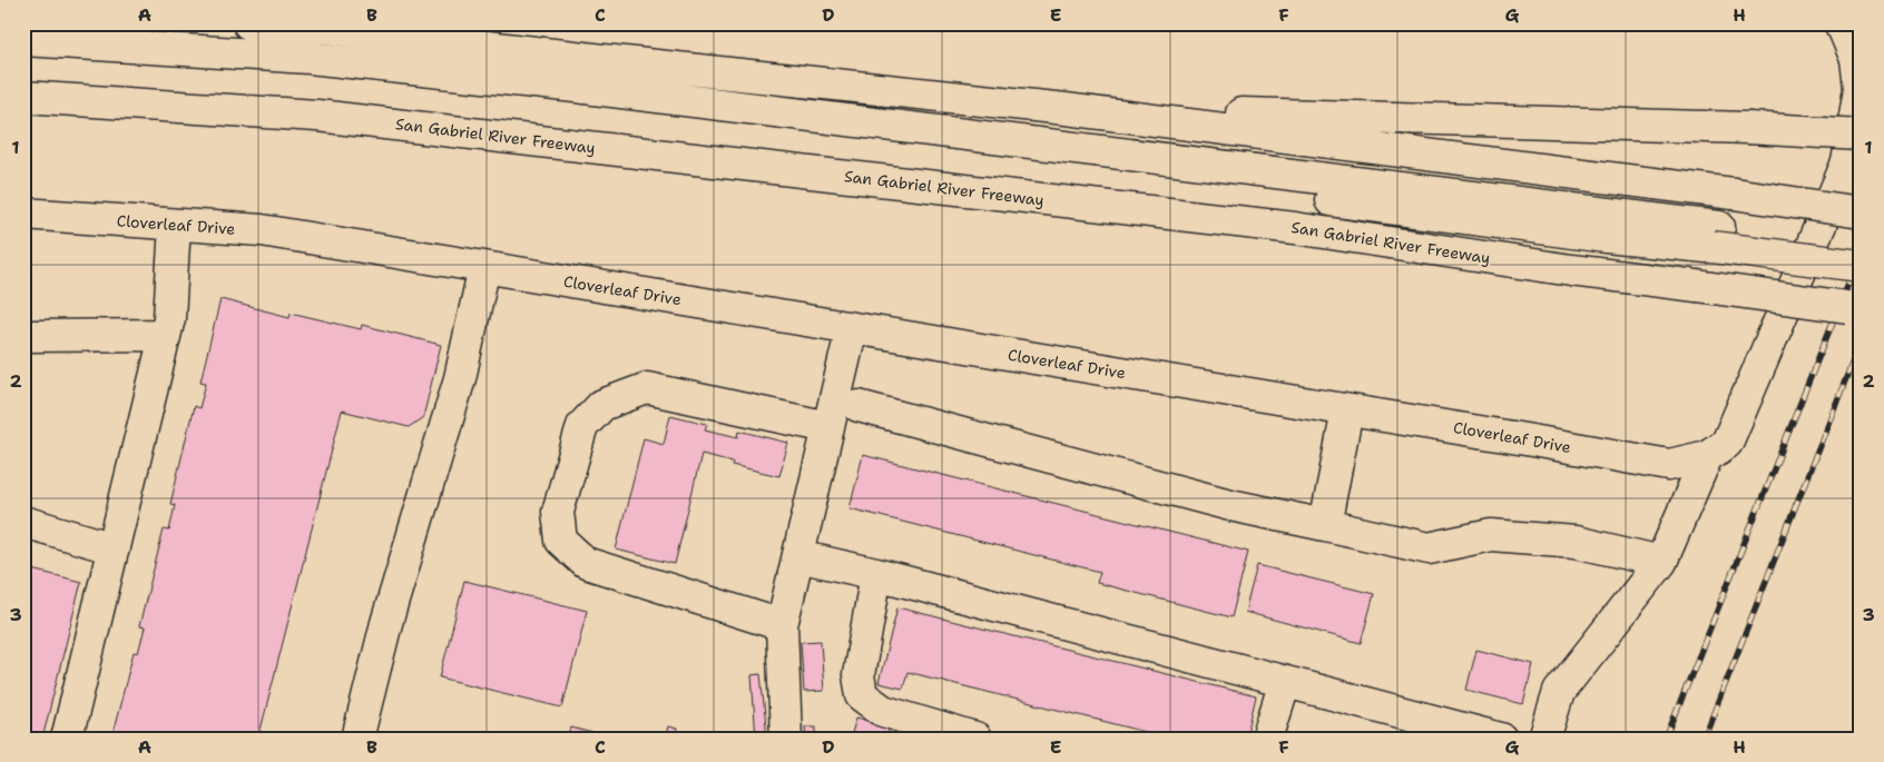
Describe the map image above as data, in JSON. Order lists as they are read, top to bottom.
{
  "streets": {
    "main road": ["San Gabriel River Freeway", "Cloverleaf Drive"]
  },
  "grid": {
    "columns": [
      "A",
      "B",
      "C",
      "D",
      "E",
      "F",
      "G",
      "H"
    ],
    "rows": ["1", "2", "3"]
  }
}
